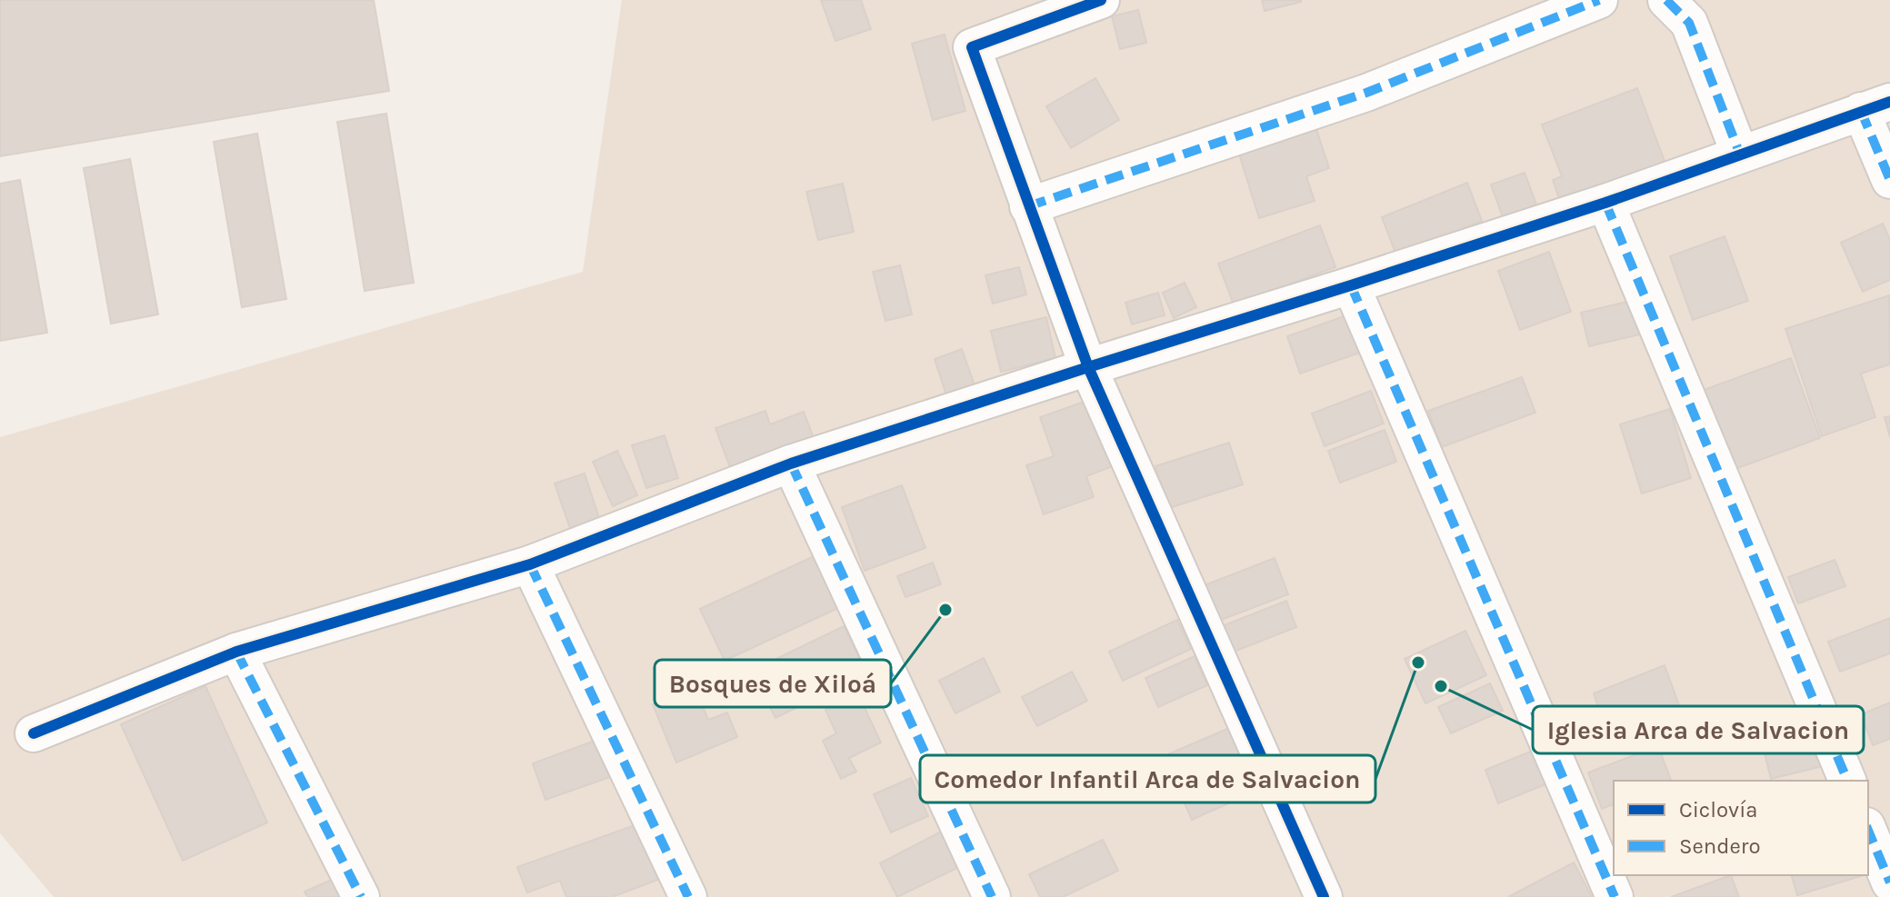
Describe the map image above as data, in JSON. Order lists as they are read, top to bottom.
{
  "places": ["Bosques de Xiloá", "Comedor Infantil Arca de Salvacion", "Iglesia Arca de Salvacion"],
  "legend": ["Ciclovía", "Sendero"]
}
